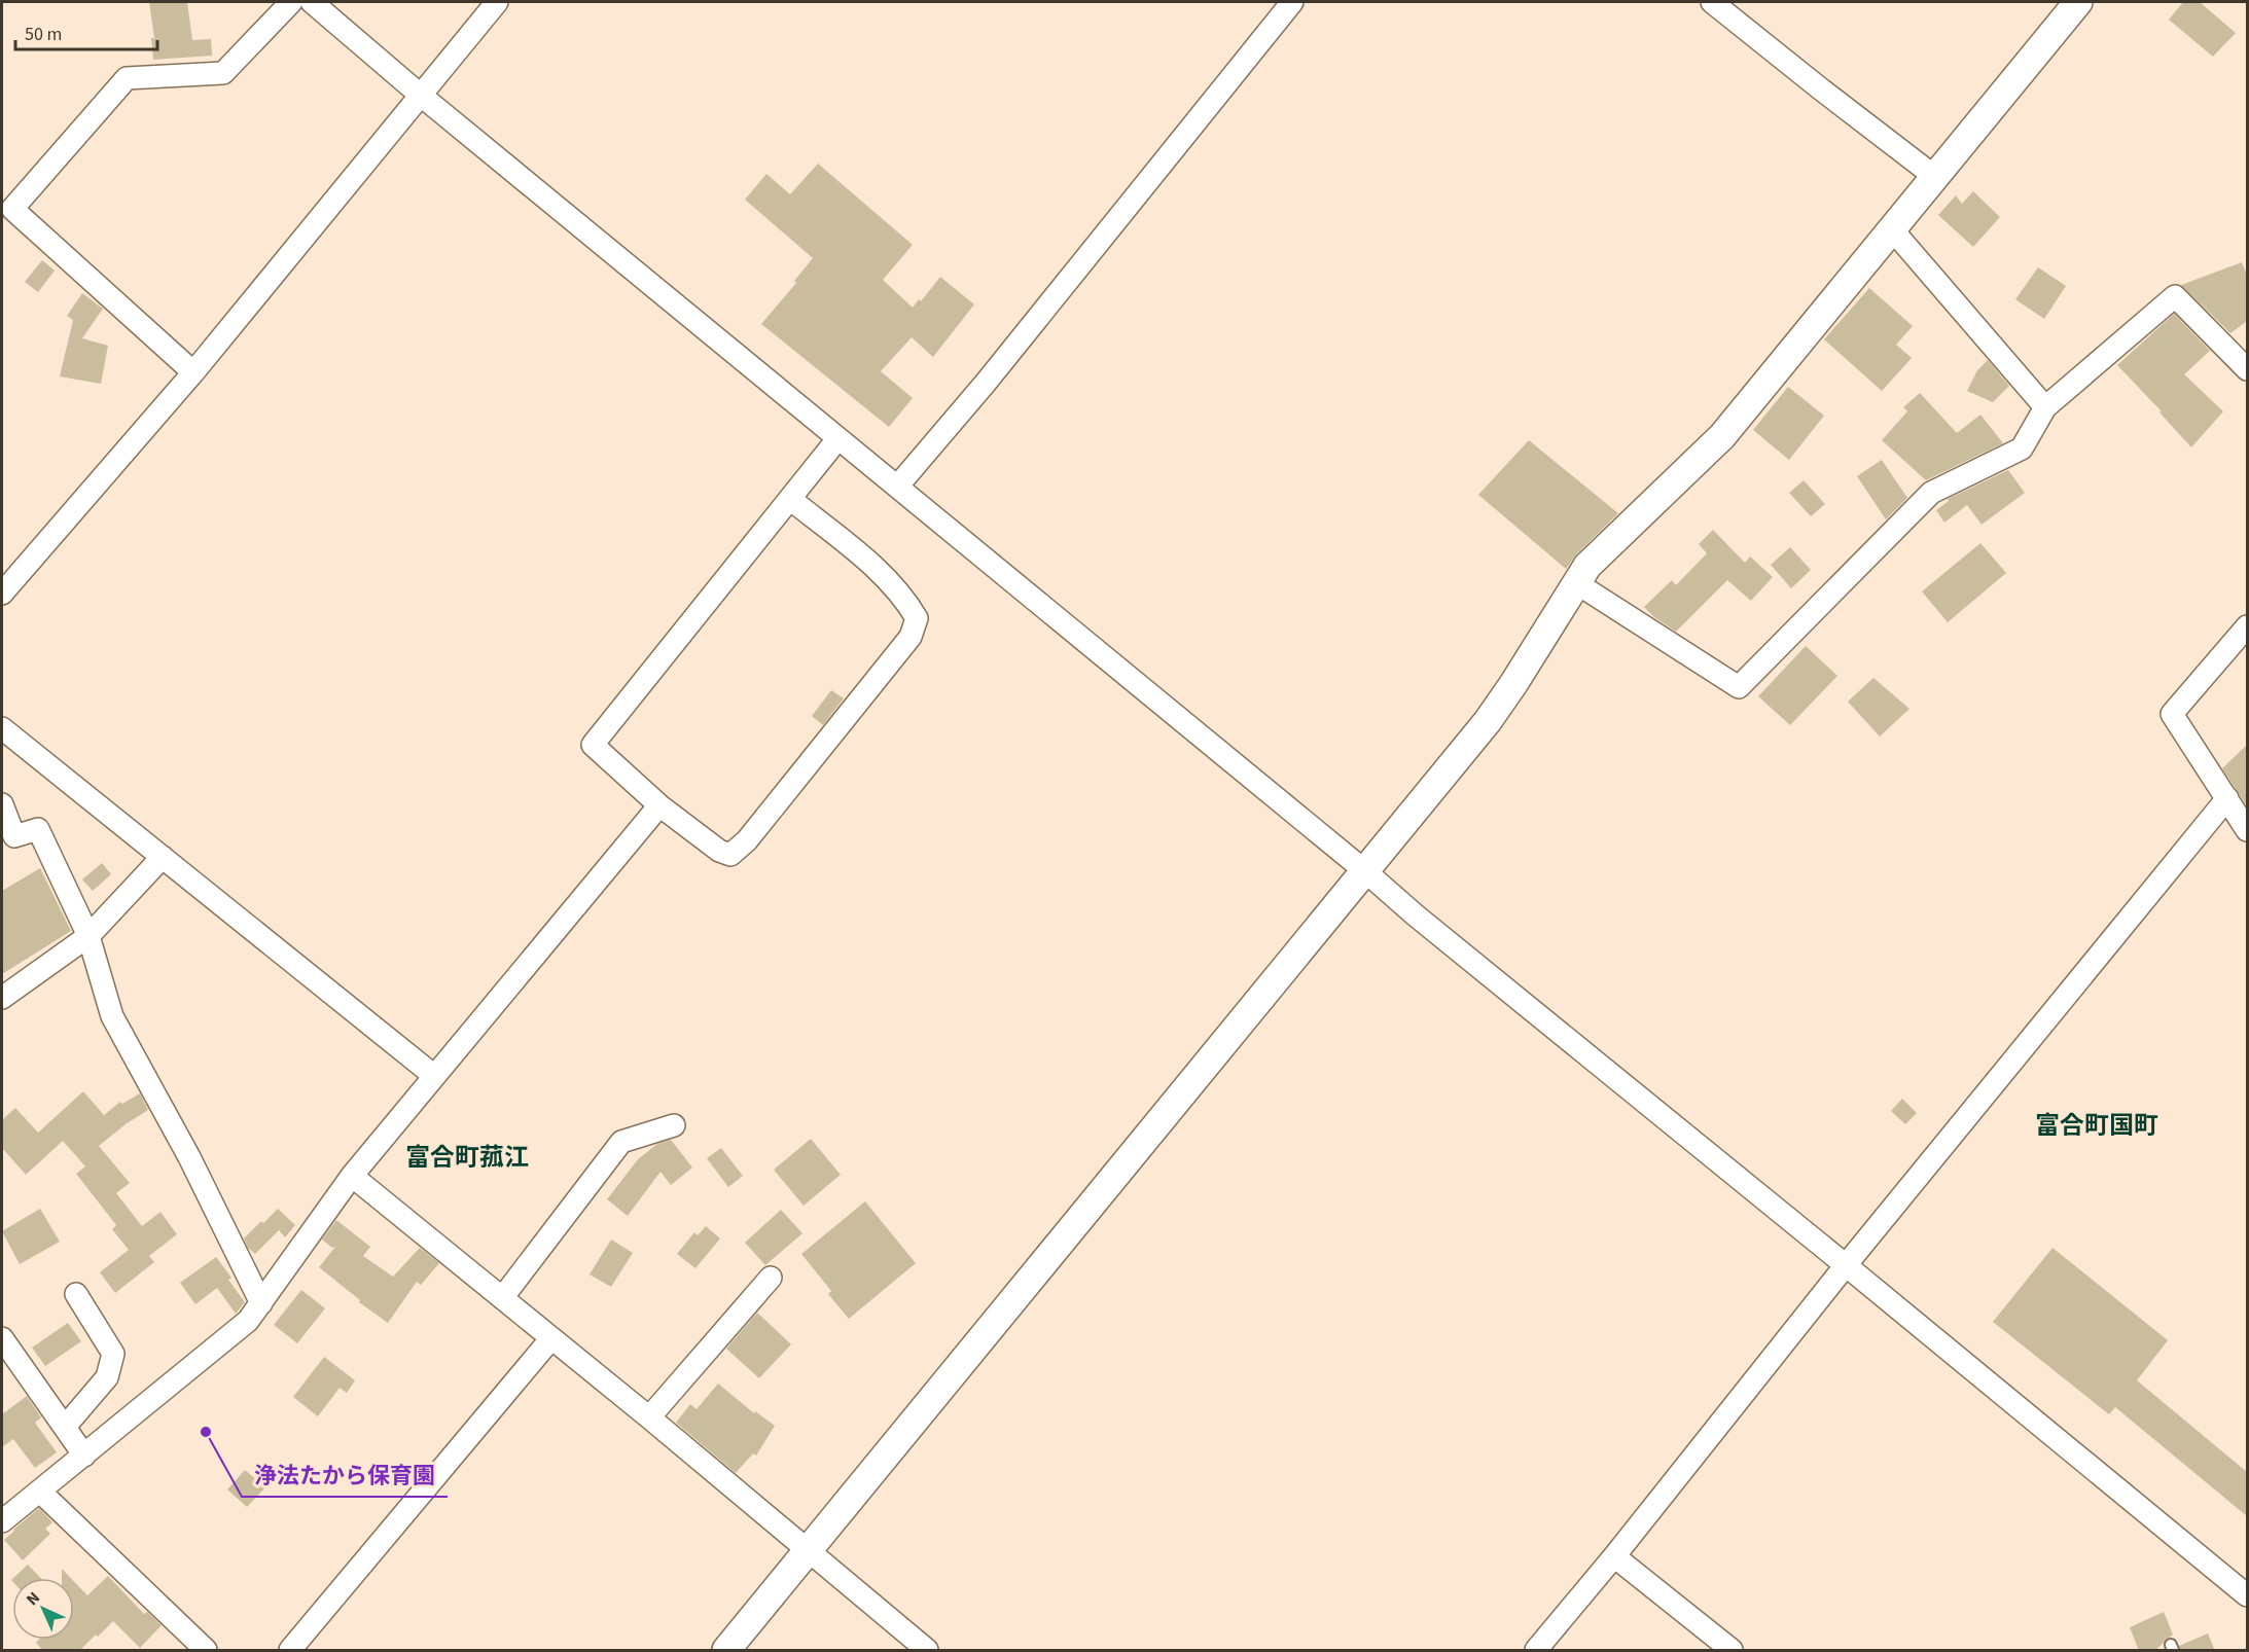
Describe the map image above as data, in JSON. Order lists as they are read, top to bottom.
{
  "districts": ["富合町国町", "富合町菰江"],
  "places": ["浄法たから保育園"],
  "scale_bar": "50 m",
  "north": "top left"
}
